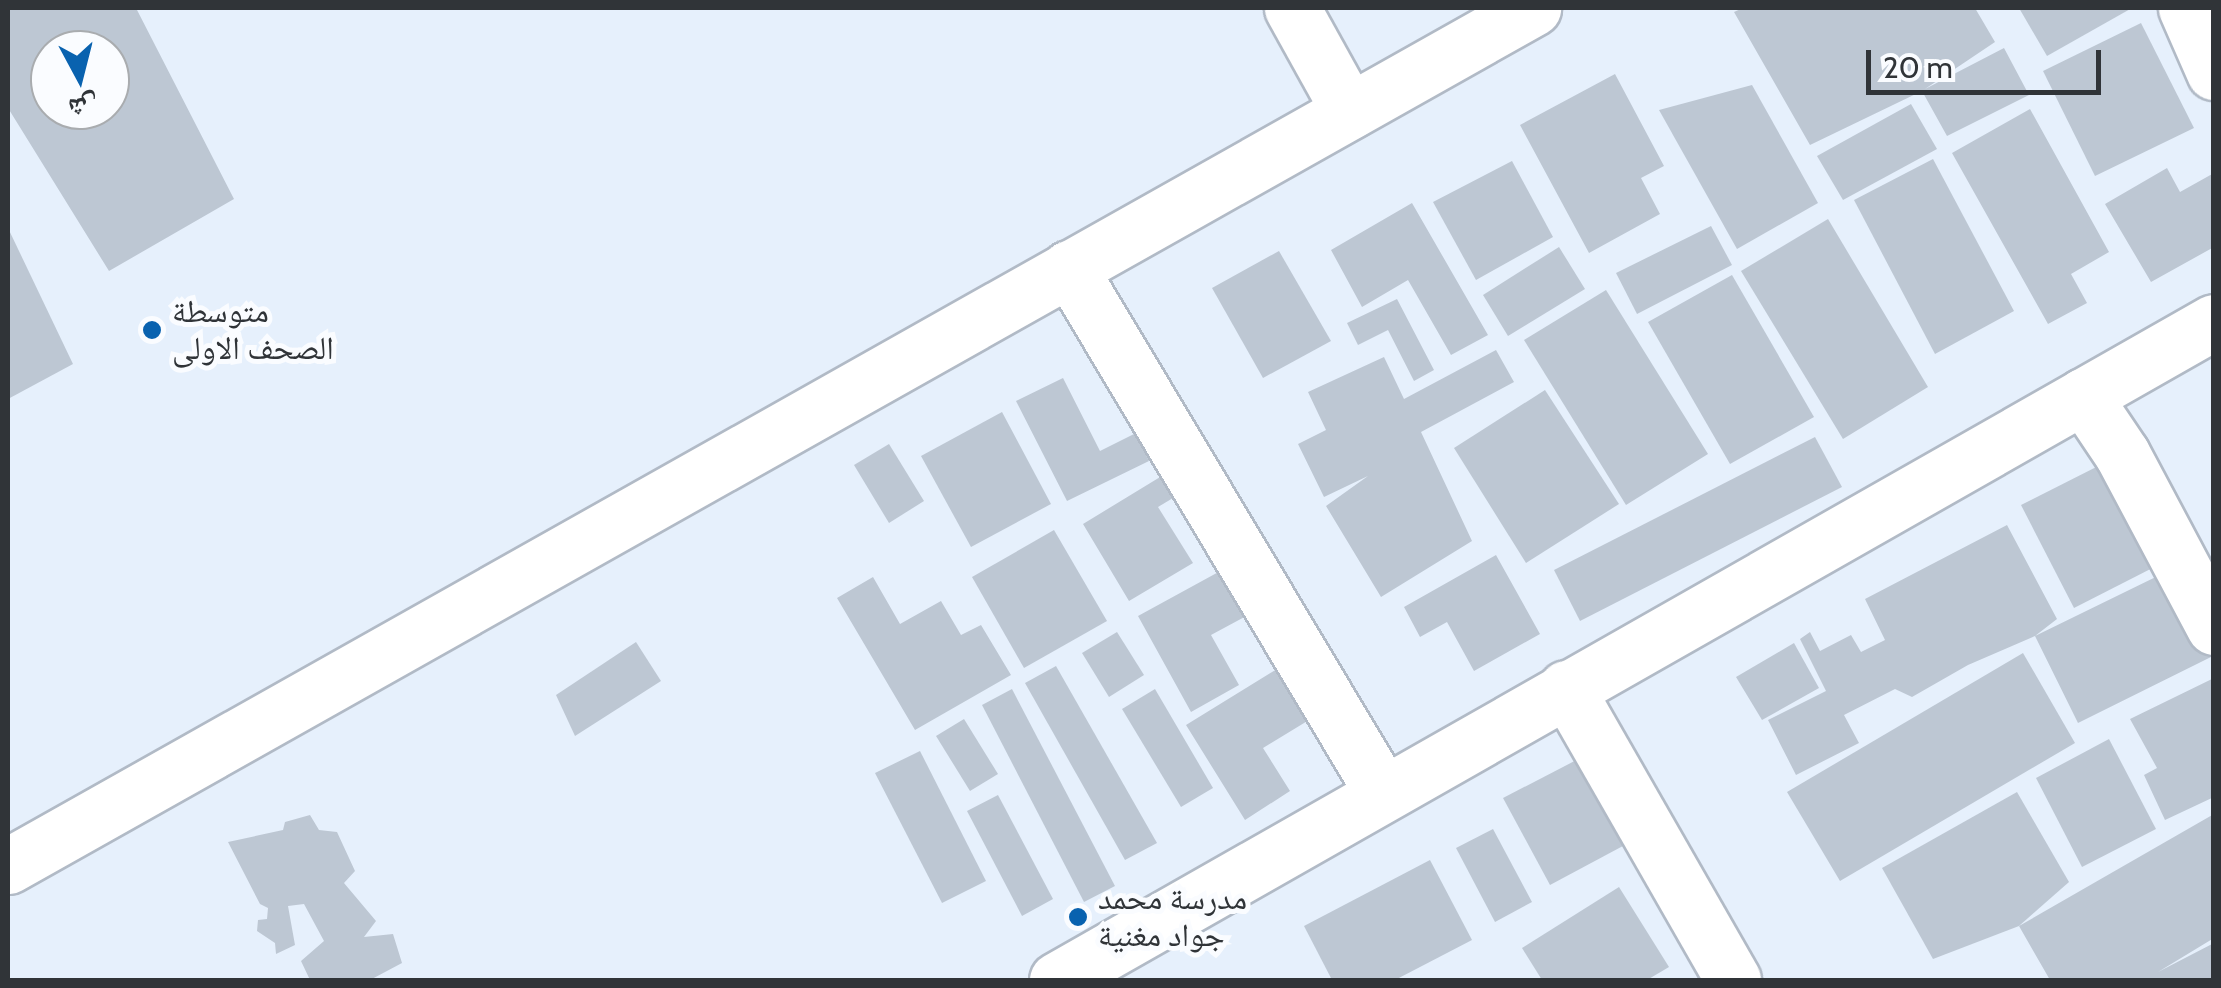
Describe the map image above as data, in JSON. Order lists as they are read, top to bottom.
{
  "places": ["متوسطة الصحف الاولى", "مدرسة محمد جواد مغنية"],
  "scale_bar": "20 m",
  "north": "bottom"
}
